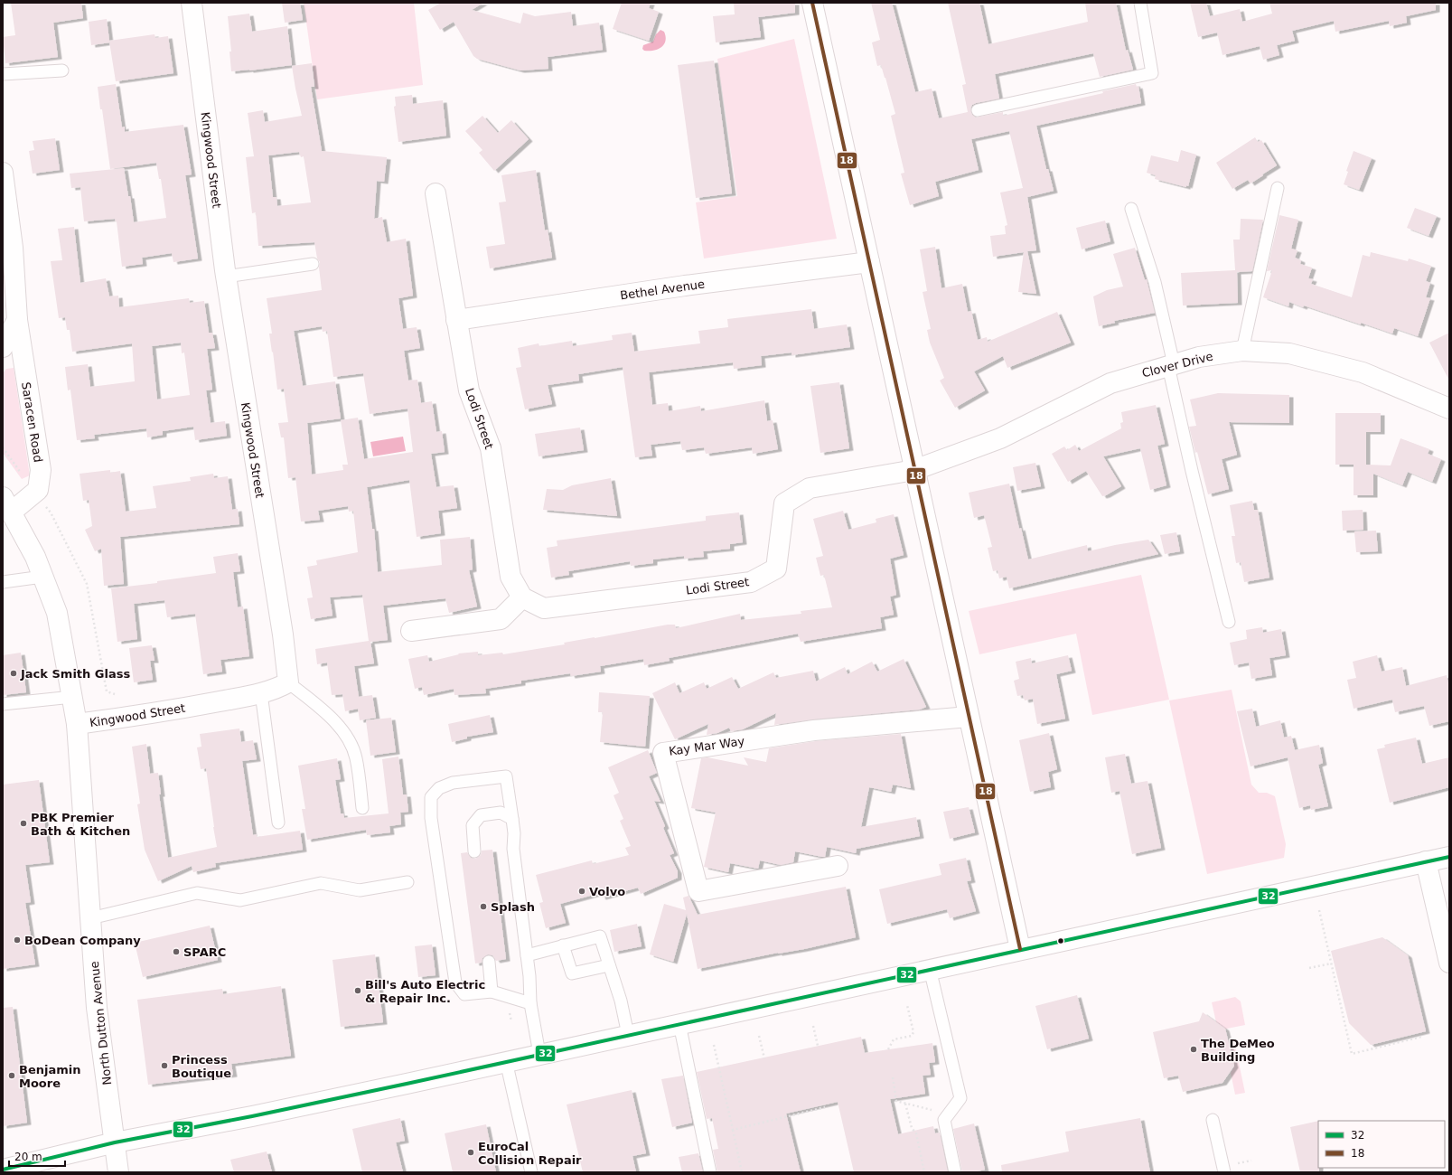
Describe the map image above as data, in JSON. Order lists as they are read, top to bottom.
{
  "streets": {
    "street": [
      "Kingwood Street",
      "Bethel Avenue",
      "Clover Drive",
      "Lodi Street",
      "Saracen Road",
      "Kay Mar Way",
      "North Dutton Avenue"
    ]
  },
  "crossings": [
    ["Kingwood Street", "North Dutton Avenue"],
    ["Bethel Avenue", "Lodi Street"],
    ["Clover Drive", "Lodi Street"]
  ],
  "places": [
    "Jack Smith Glass",
    "PBK Premier Bath & Kitchen",
    "Volvo",
    "Splash",
    "BoDean Company",
    "SPARC",
    "Bill's Auto Electric & Repair Inc.",
    "The DeMeo Building",
    "Princess Boutique",
    "Benjamin Moore",
    "EuroCal Collision Repair"
  ],
  "lines": ["transit line 18", "transit line 32"],
  "legend": ["32", "18"],
  "scale_bar": "20 m"
}
